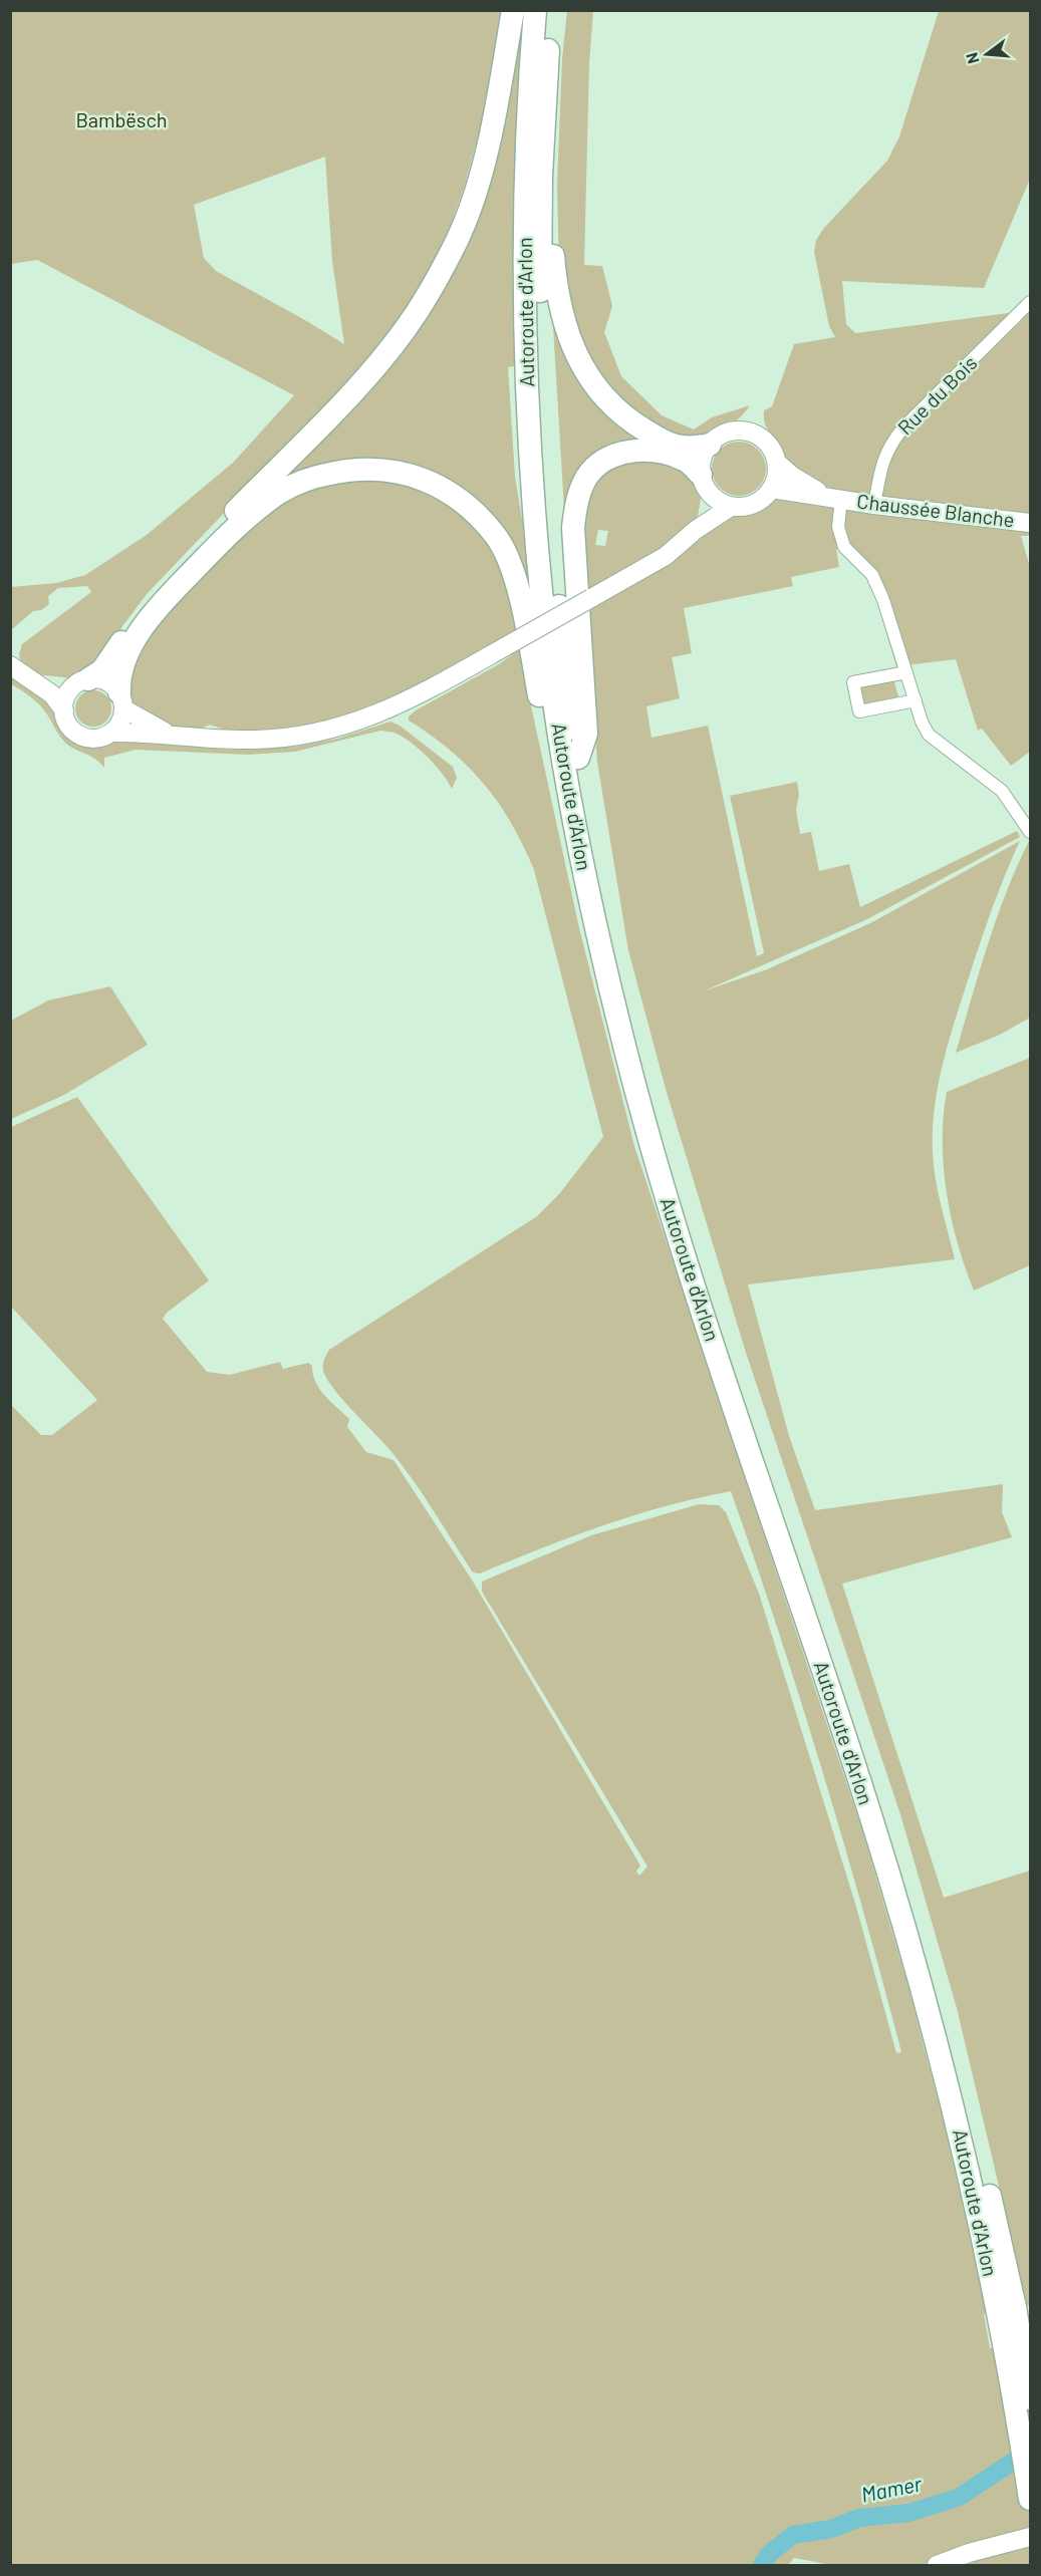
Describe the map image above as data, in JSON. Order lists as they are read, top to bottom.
{
  "streets": {
    "highway": ["Autoroute d'Arlon"],
    "main road": ["Chaussée Blanche"],
    "street": ["Rue du Bois"]
  },
  "crossings": [
    ["Rue du Bois", "Chaussée Blanche"]
  ],
  "water": ["Mamer"],
  "parks": ["Bambësch"],
  "north": "left"
}
